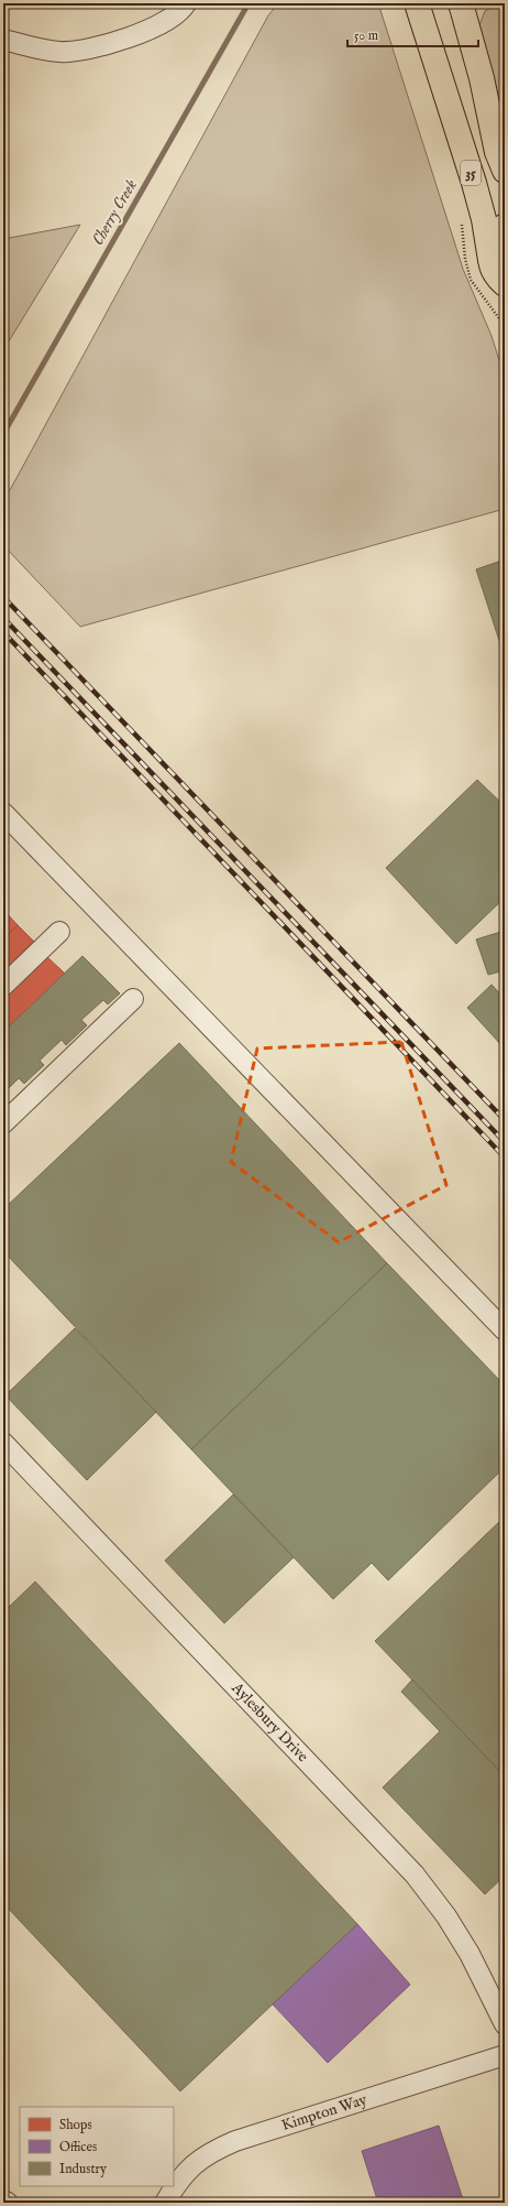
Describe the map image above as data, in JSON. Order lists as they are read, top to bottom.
{
  "streets": {
    "main road": ["35"],
    "street": ["Aylesbury Drive", "Kimpton Way"]
  },
  "water": ["Cherry Creek"],
  "legend": ["Shops", "Offices", "Industry"],
  "scale_bar": "50 m"
}
